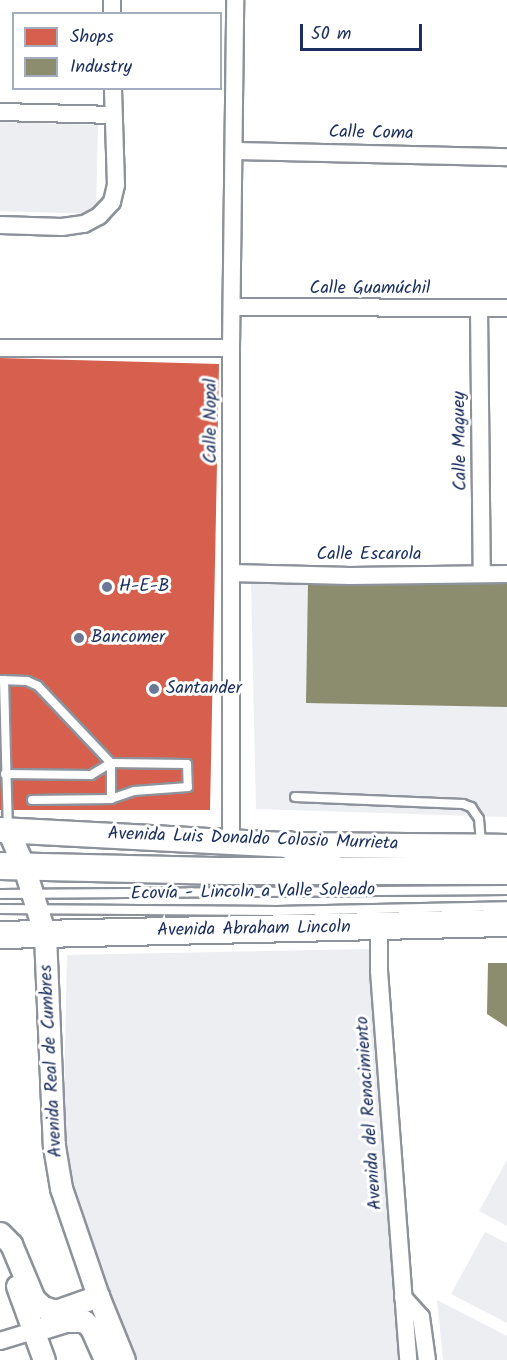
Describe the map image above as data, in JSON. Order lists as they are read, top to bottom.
{
  "streets": {
    "main road": ["Avenida Luis Donaldo Colosio Murrieta", "Avenida Abraham Lincoln"],
    "street": [
      "Calle Coma",
      "Calle Guamúchil",
      "Calle Nopal",
      "Calle Maguey",
      "Calle Escarola",
      "Avenida Real de Cumbres",
      "Avenida del Renacimiento"
    ],
    "lane": ["Ecovía - Lincoln a Valle Soleado"]
  },
  "crossings": [
    ["Calle Coma", "Calle Nopal"],
    ["Calle Guamúchil", "Calle Nopal"],
    ["Calle Guamúchil", "Calle Maguey"],
    ["Calle Nopal", "Calle Escarola"],
    ["Calle Nopal", "Avenida Luis Donaldo Colosio Murrieta"],
    ["Calle Maguey", "Calle Escarola"],
    ["Avenida Luis Donaldo Colosio Murrieta", "Avenida Real de Cumbres"],
    ["Ecovía - Lincoln a Valle Soleado", "Avenida Abraham Lincoln"],
    ["Ecovía - Lincoln a Valle Soleado", "Avenida Real de Cumbres"],
    ["Avenida Abraham Lincoln", "Avenida Real de Cumbres"],
    ["Avenida Abraham Lincoln", "Avenida del Renacimiento"]
  ],
  "places": ["H-E-B", "Bancomer", "Santander"],
  "legend": ["Shops", "Industry"],
  "scale_bar": "50 m"
}
